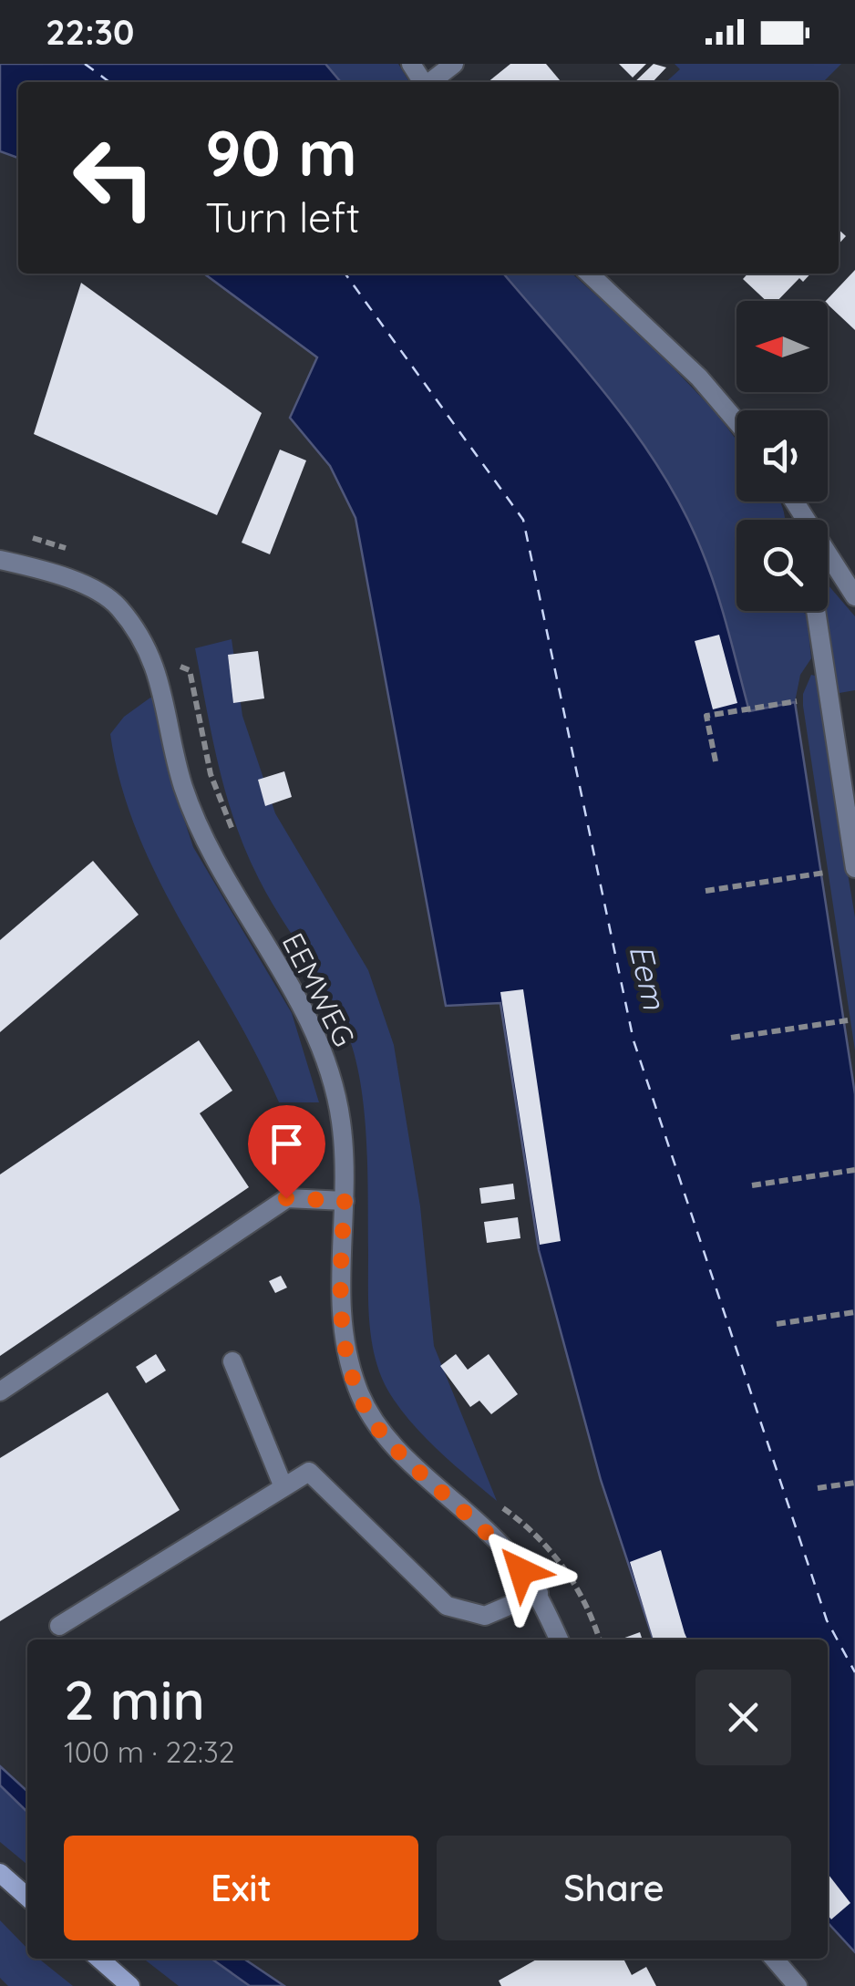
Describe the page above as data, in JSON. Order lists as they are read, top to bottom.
{
  "streets": {
    "street": ["EEMWEG"]
  },
  "water": ["Eem"],
  "north": "left",
  "page": {
    "status": "22:30",
    "turn": ["90 m", "Turn left"],
    "heading": ["2 min", "100 m · 22:32"],
    "buttons": ["Exit", "Share"]
  }
}
